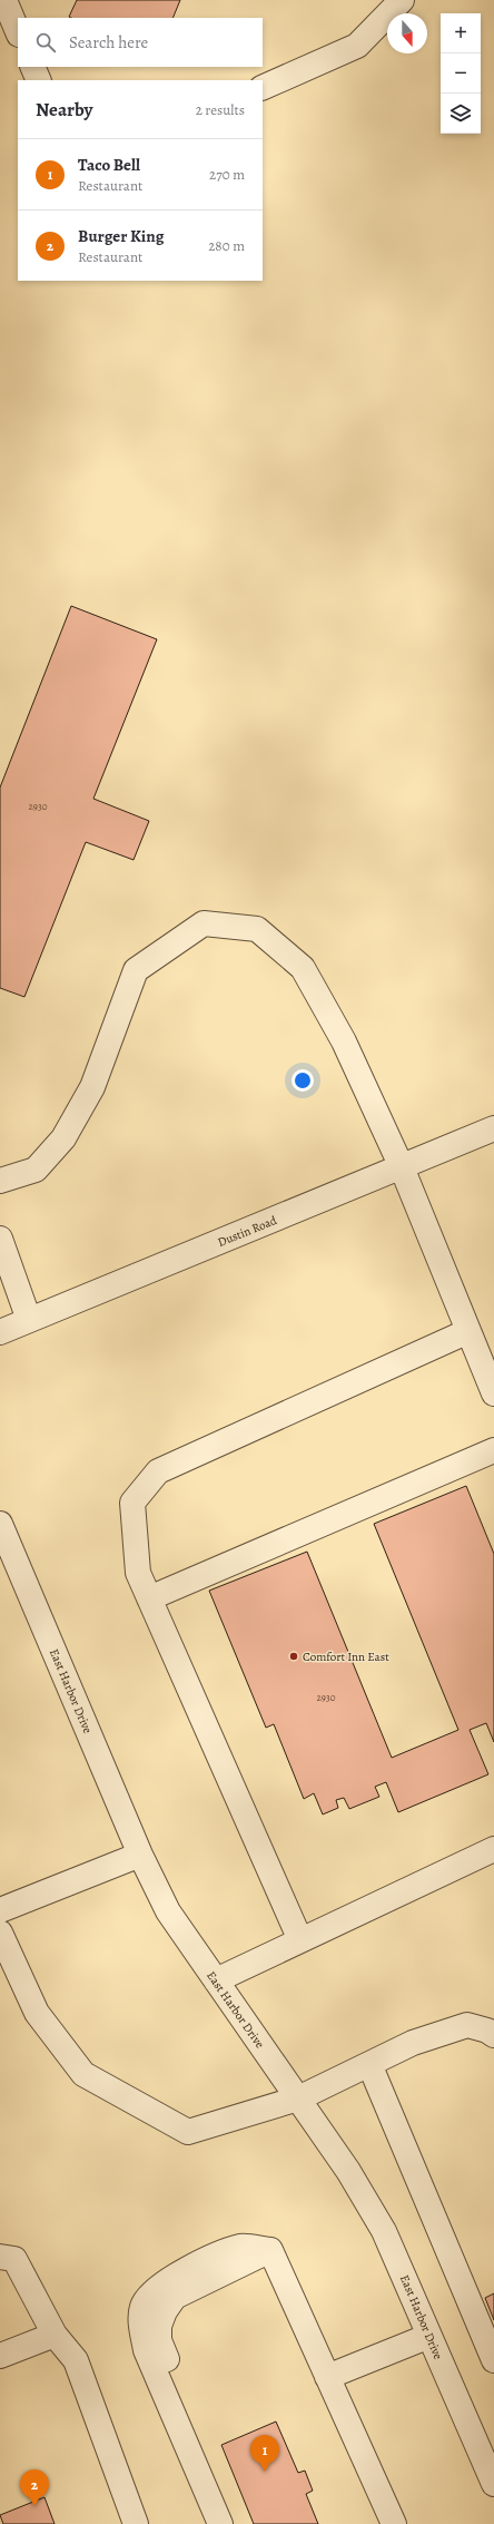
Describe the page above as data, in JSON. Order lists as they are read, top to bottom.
{
  "streets": {
    "street": ["Dustin Road", "East Harbor Drive"]
  },
  "places": ["Comfort Inn East"],
  "house_numbers": ["2930", "2930"],
  "north": "bottom",
  "page": {
    "map_buttons": ["+", "−"],
    "search": "Search here",
    "heading": ["Nearby", "2 results"],
    "list": [
      {
        "mark": "1",
        "name": "Taco Bell",
        "note": "Restaurant",
        "value": "270 m"
      },
      {
        "mark": "2",
        "name": "Burger King",
        "note": "Restaurant",
        "value": "280 m"
      }
    ],
    "pins": ["1", "2"]
  }
}
